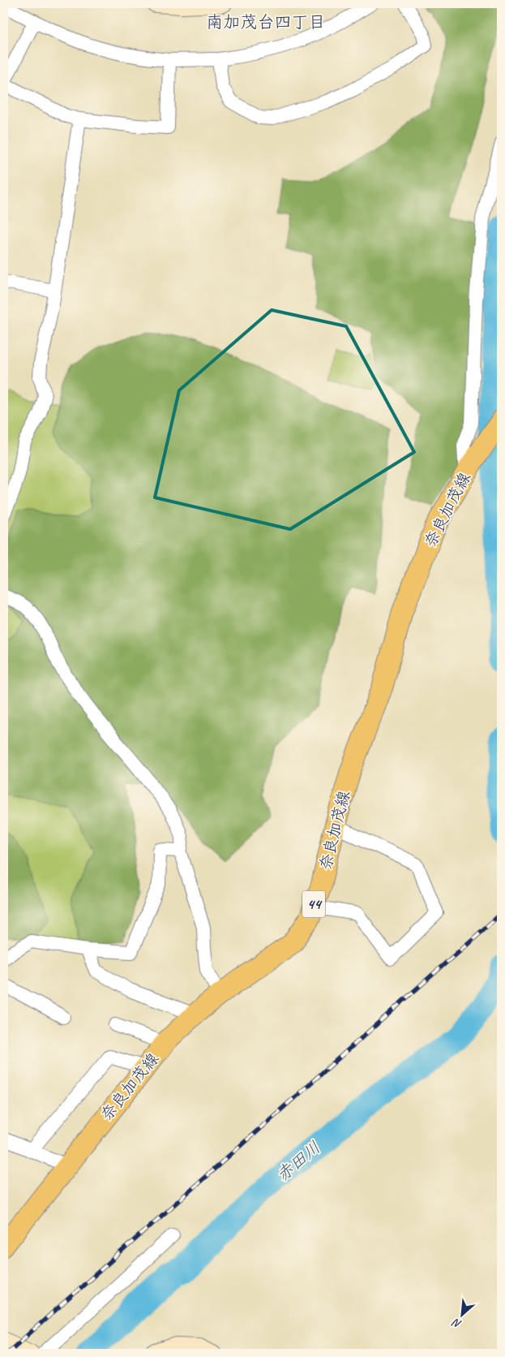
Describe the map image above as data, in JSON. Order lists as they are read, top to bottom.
{
  "streets": {
    "main road": ["奈良加茂線", "44"]
  },
  "districts": ["南加茂台四丁目"],
  "water": ["赤田川"],
  "north": "bottom left"
}
